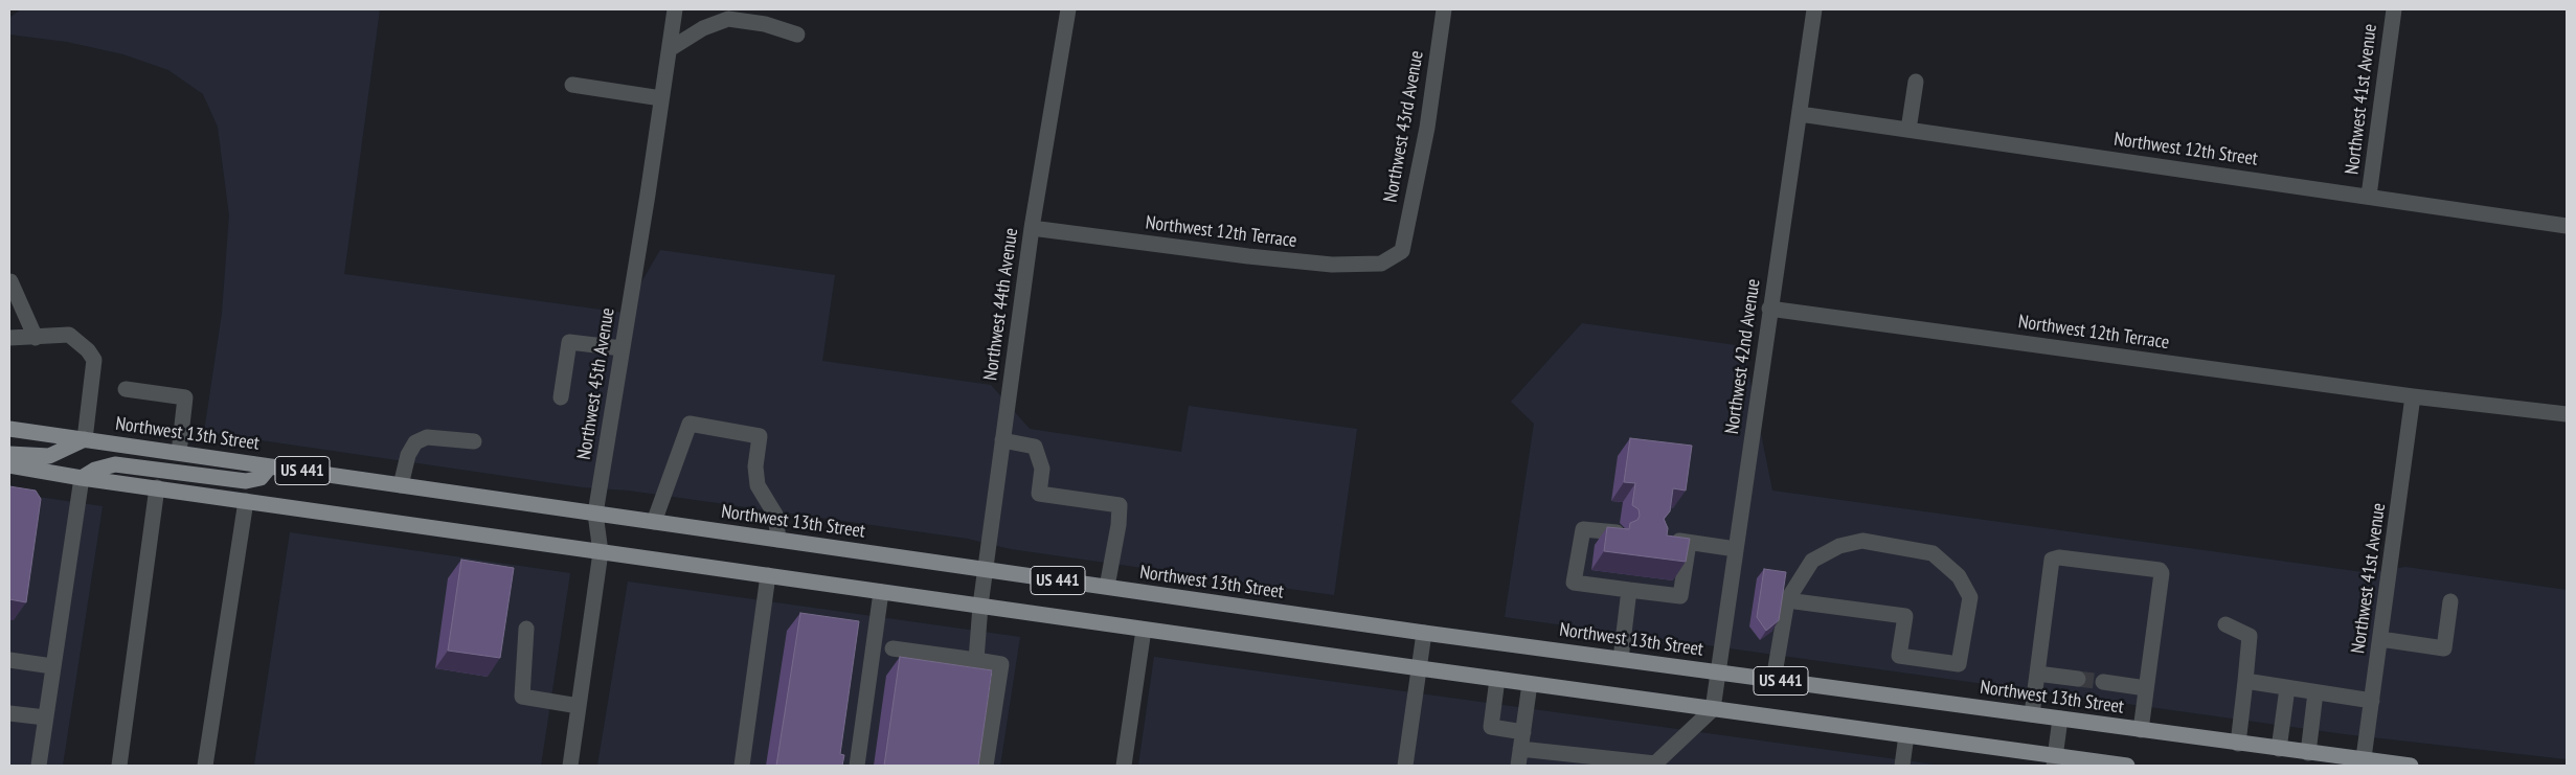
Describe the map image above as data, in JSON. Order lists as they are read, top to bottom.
{
  "streets": {
    "main road": ["Northwest 13th Street", "US 441"],
    "street": [
      "Northwest 41st Avenue",
      "Northwest 43rd Avenue",
      "Northwest 12th Street",
      "Northwest 12th Terrace",
      "Northwest 44th Avenue",
      "Northwest 42nd Avenue",
      "Northwest 45th Avenue"
    ]
  },
  "crossings": [
    ["Northwest 41st Avenue", "Northwest 12th Street"],
    ["Northwest 41st Avenue", "Northwest 12th Terrace"],
    ["Northwest 41st Avenue", "Northwest 13th Street"],
    ["Northwest 43rd Avenue", "Northwest 12th Terrace"],
    ["Northwest 12th Street", "Northwest 42nd Avenue"],
    ["Northwest 12th Terrace", "Northwest 44th Avenue"],
    ["Northwest 12th Terrace", "Northwest 42nd Avenue"],
    ["Northwest 44th Avenue", "Northwest 13th Street"],
    ["Northwest 44th Avenue", "US 441"],
    ["Northwest 42nd Avenue", "Northwest 13th Street"],
    ["Northwest 42nd Avenue", "US 441"],
    ["Northwest 45th Avenue", "Northwest 13th Street"],
    ["Northwest 45th Avenue", "US 441"]
  ]
}
